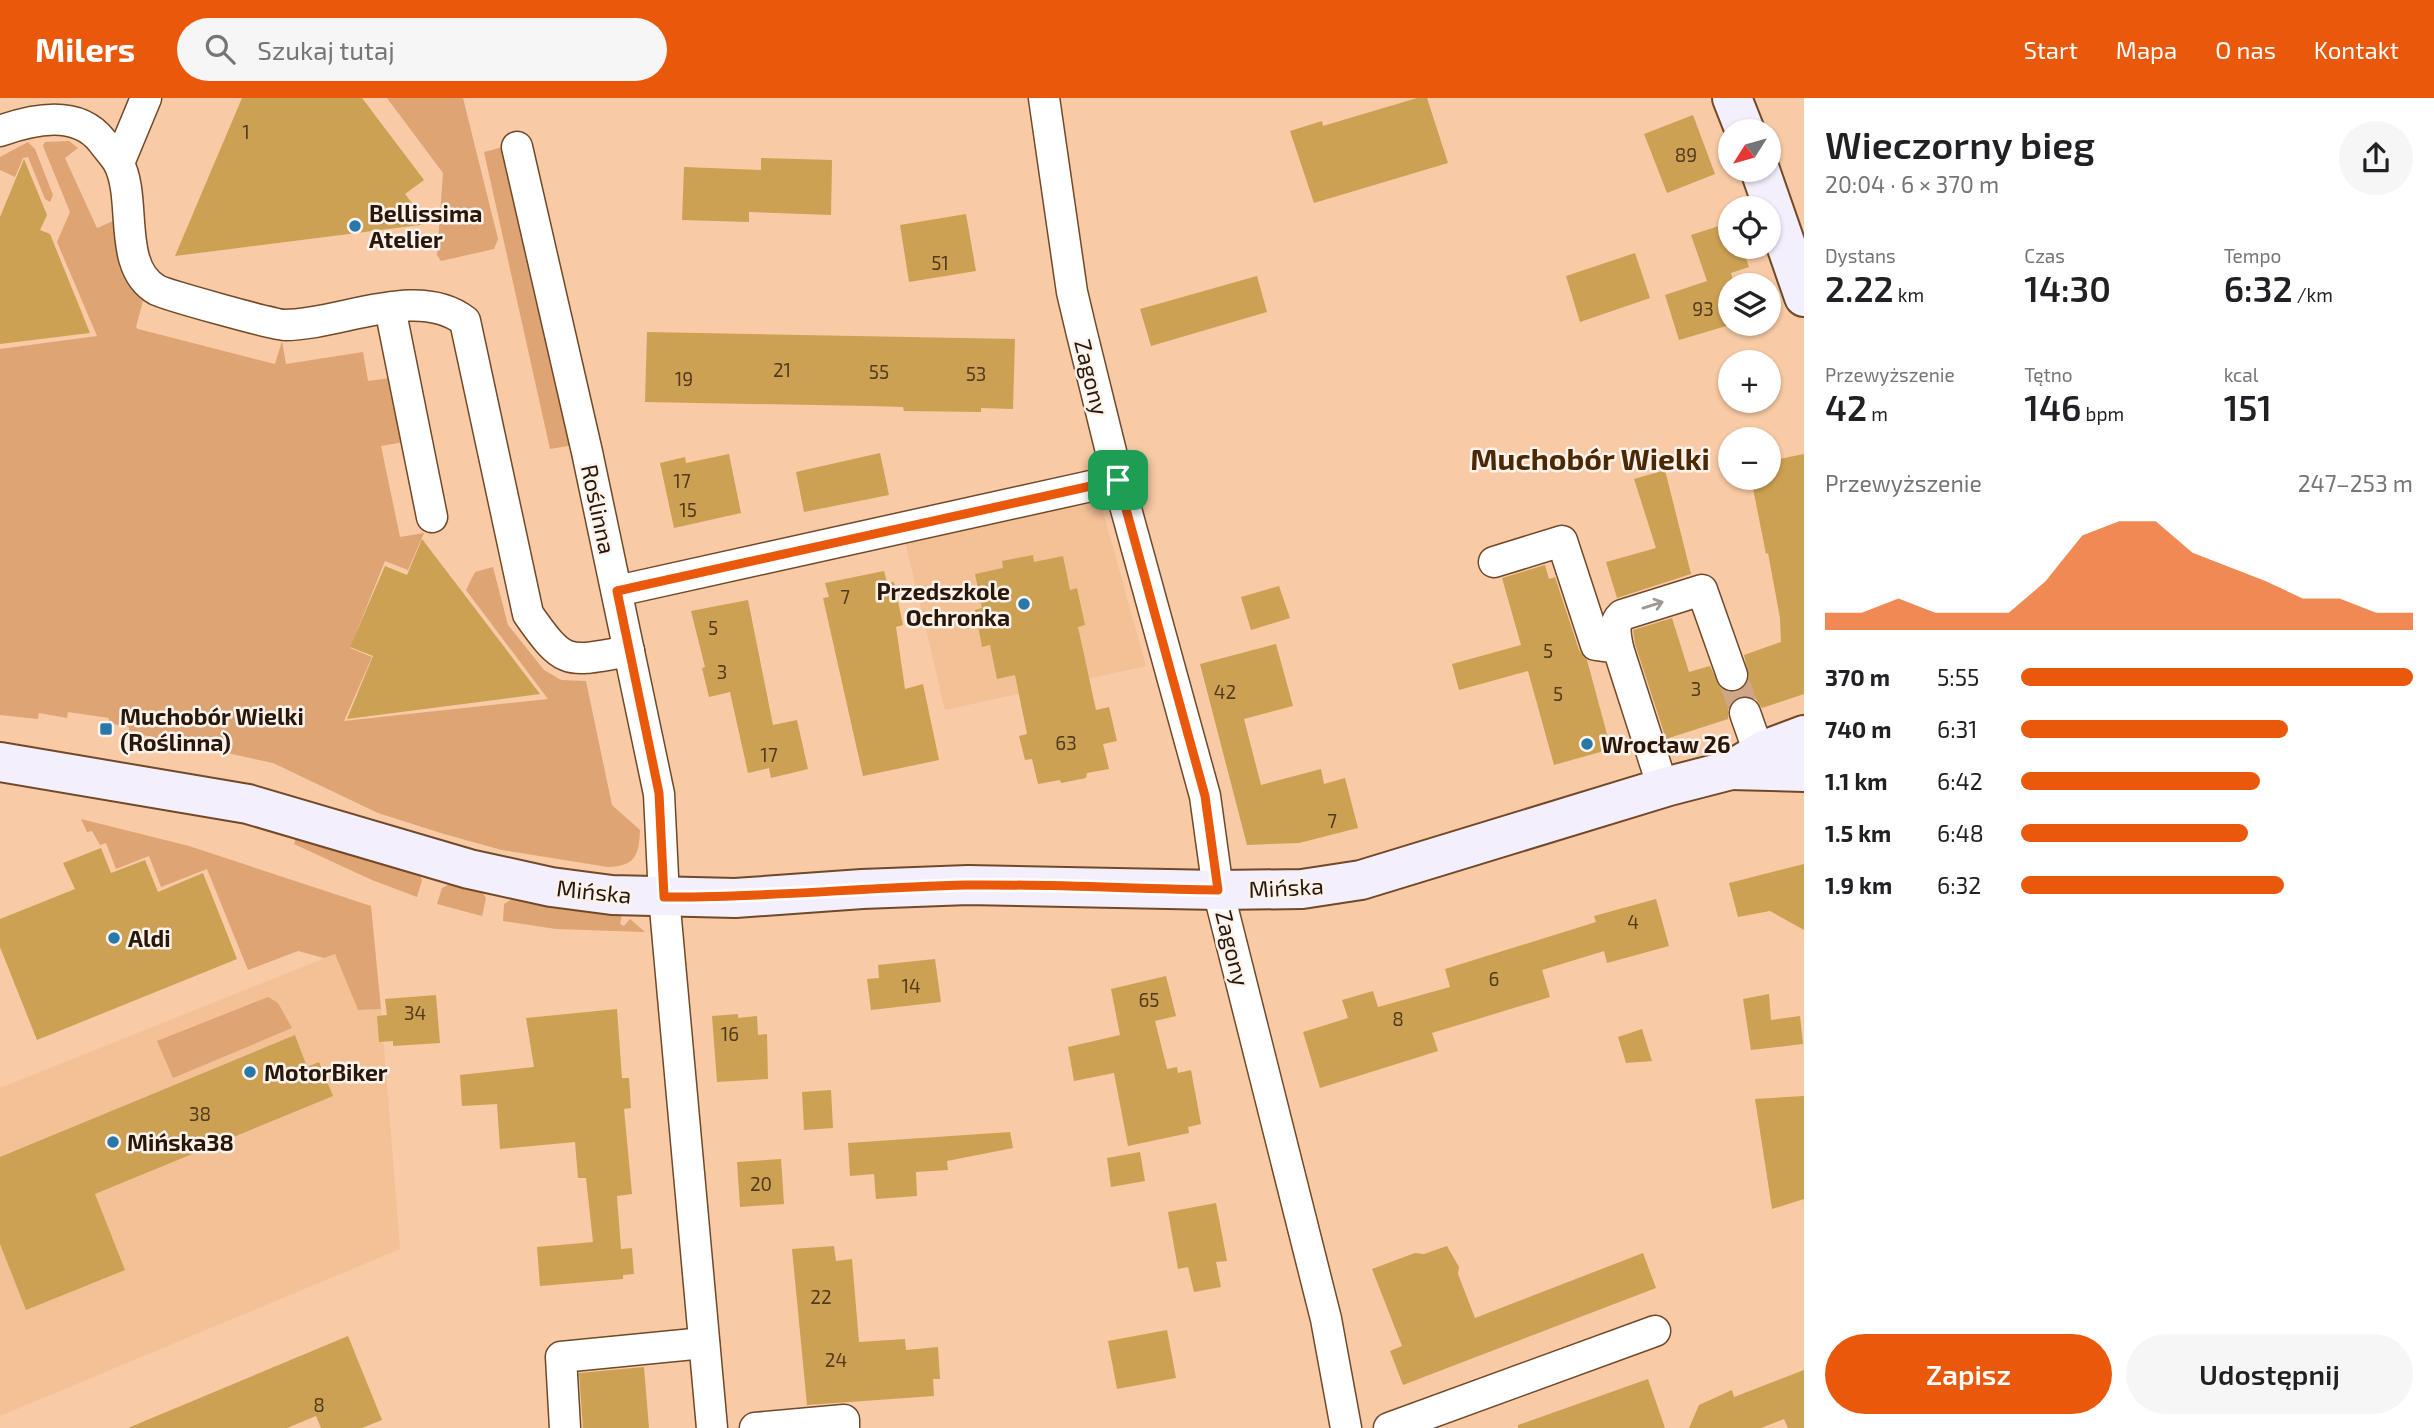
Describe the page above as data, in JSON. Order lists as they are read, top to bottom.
{
  "streets": {
    "street": ["Zagony", "Roślinna", "Mińska"]
  },
  "crossings": [
    ["Zagony", "Mińska"],
    ["Roślinna", "Mińska"]
  ],
  "districts": ["Muchobór Wielki"],
  "places": {
    "other": [
      "Bellissima Atelier",
      "Przedszkole Ochronka",
      "Wrocław 26",
      "Aldi",
      "MotorBiker",
      "Mińska38"
    ],
    "transit": ["Muchobór Wielki (Roślinna)"]
  },
  "house_numbers": [
    "1",
    "89",
    "51",
    "93",
    "21",
    "55",
    "53",
    "19",
    "17",
    "15",
    "7",
    "5",
    "5",
    "3",
    "3",
    "42",
    "5",
    "63",
    "17",
    "7",
    "4",
    "6",
    "14",
    "65",
    "34",
    "8",
    "16",
    "38",
    "20",
    "22",
    "24",
    "8"
  ],
  "north": "bottom left",
  "page": {
    "header": "Milers",
    "search": "Szukaj tutaj",
    "nav": [
      "Start",
      "Mapa",
      "O nas",
      "Kontakt"
    ],
    "heading": ["Wieczorny bieg", "20:04 · 6 × 370 m"],
    "map_buttons": ["+", "−"],
    "stats": [
      ["Dystans", "2.22 km"],
      ["Czas", "14:30"],
      ["Tempo", "6:32 /km"],
      ["Przewyższenie", "42 m"],
      ["Tętno", "146 bpm"],
      ["kcal", "151"]
    ],
    "chart": ["Przewyższenie", "247–253 m"],
    "list": [
      {
        "name": "370 m",
        "note": "5:55"
      },
      {
        "name": "740 m",
        "note": "6:31"
      },
      {
        "name": "1.1 km",
        "note": "6:42"
      },
      {
        "name": "1.5 km",
        "note": "6:48"
      },
      {
        "name": "1.9 km",
        "note": "6:32"
      }
    ],
    "buttons": ["Zapisz", "Udostępnij"]
  }
}
